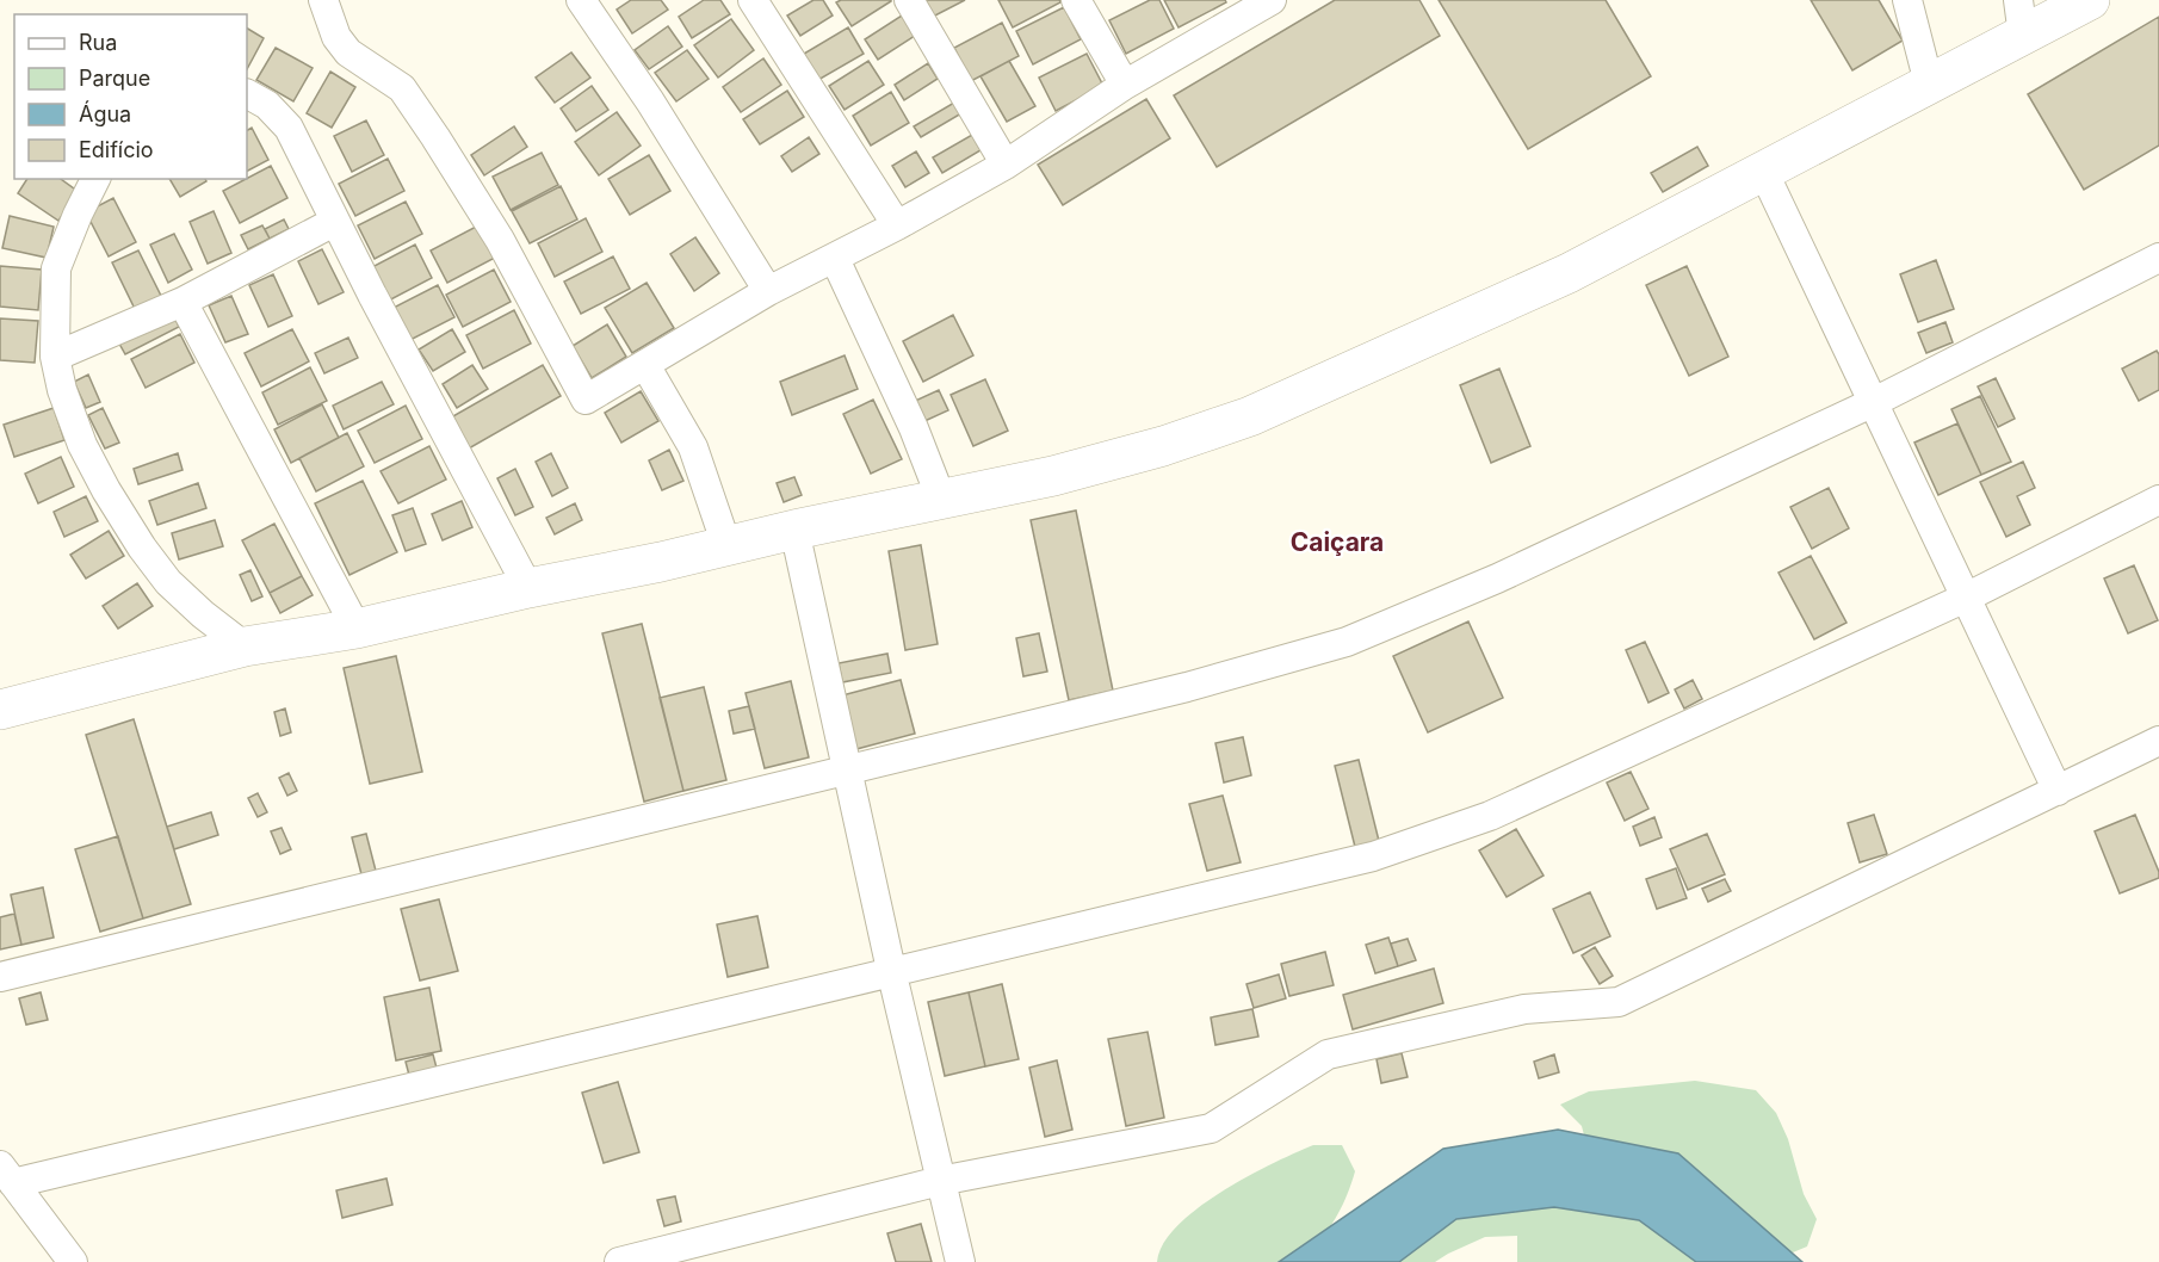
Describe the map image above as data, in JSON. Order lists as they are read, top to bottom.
{
  "districts": ["Caiçara"],
  "legend": [
    "Rua",
    "Parque",
    "Água",
    "Edifício"
  ]
}
